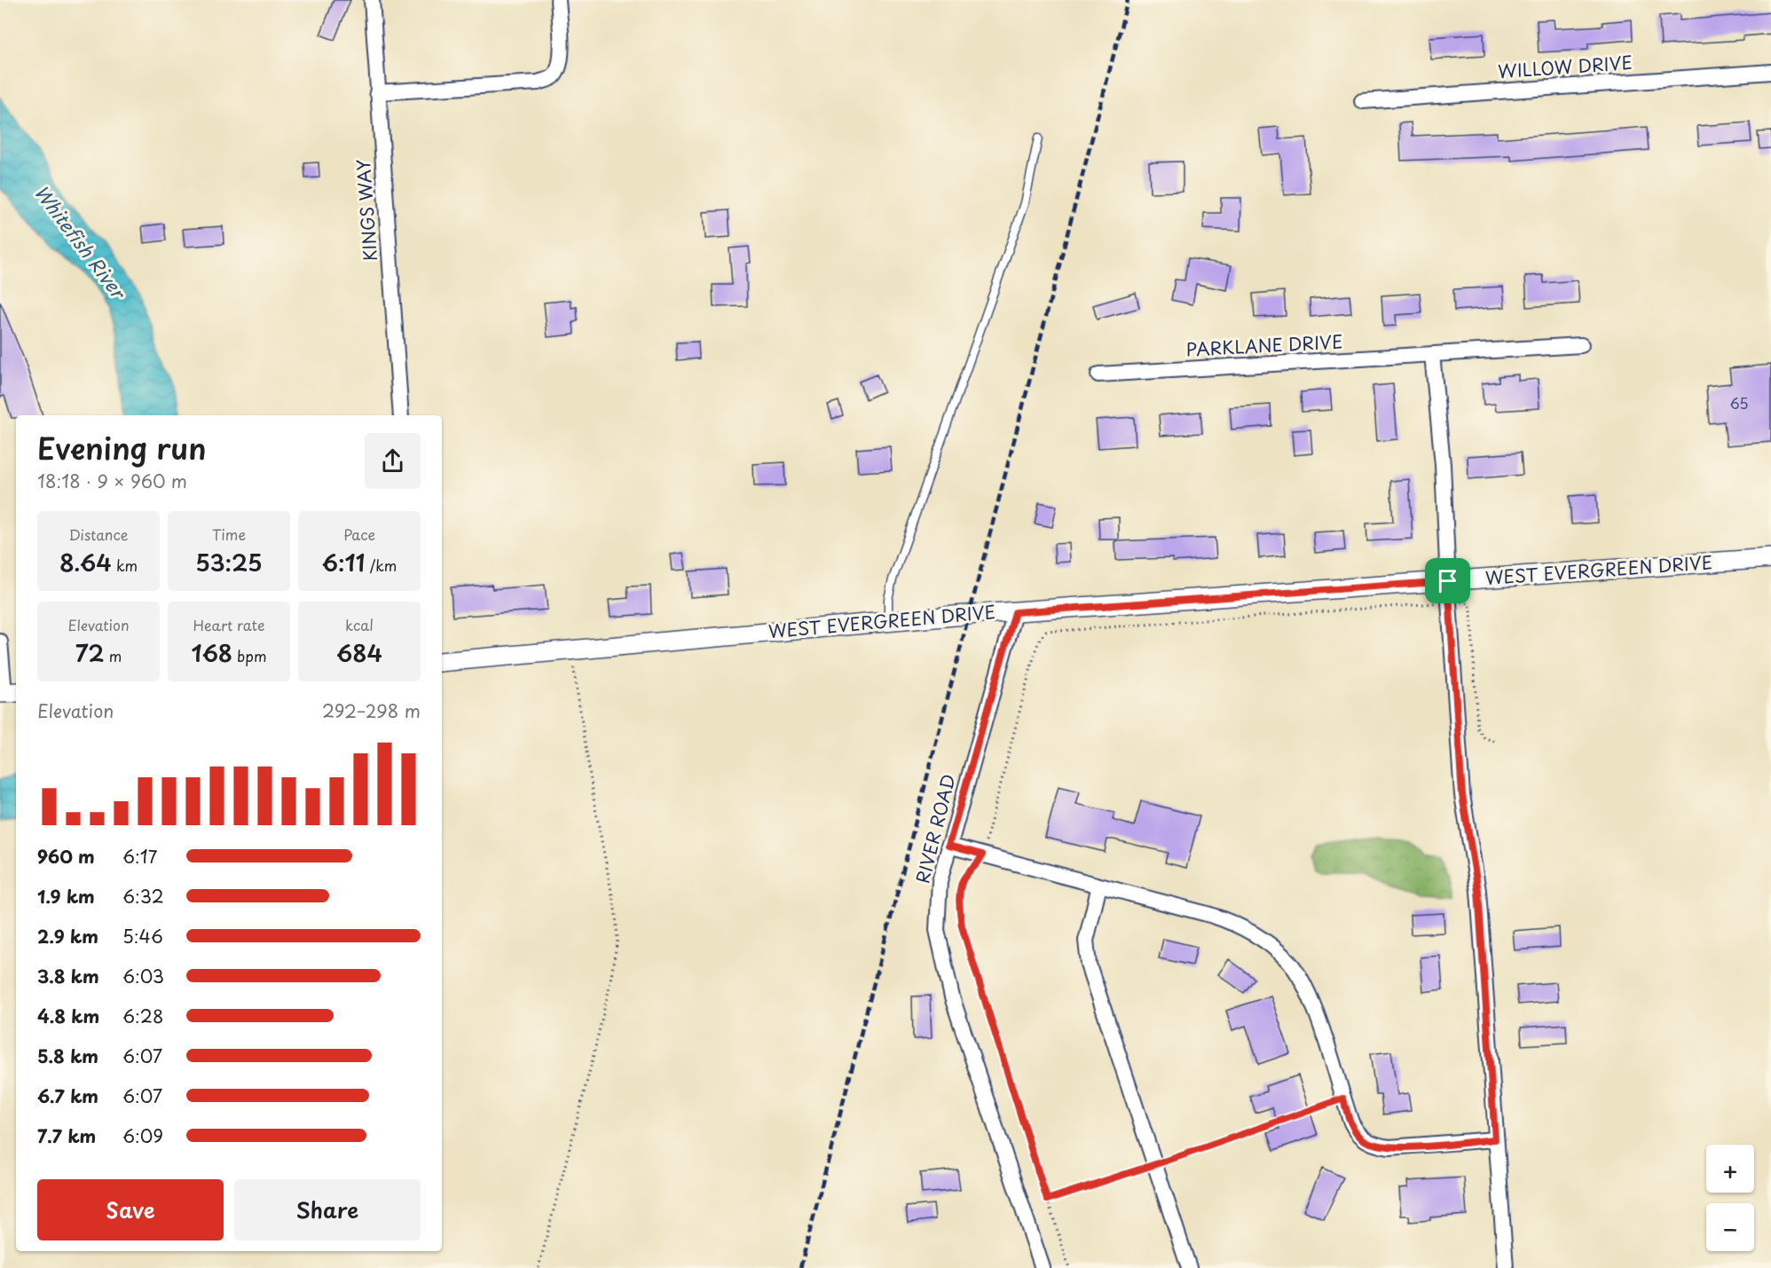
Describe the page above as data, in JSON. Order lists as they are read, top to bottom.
{
  "streets": {
    "street": [
      "WILLOW DRIVE",
      "KINGS WAY",
      "PARKLANE DRIVE",
      "WEST EVERGREEN DRIVE",
      "RIVER ROAD"
    ]
  },
  "crossings": [
    ["WEST EVERGREEN DRIVE", "RIVER ROAD"]
  ],
  "water": ["Whitefish River"],
  "house_numbers": ["65"],
  "page": {
    "heading": ["Evening run", "18:18 · 9 × 960 m"],
    "stats": [
      ["Distance", "8.64 km"],
      ["Time", "53:25"],
      ["Pace", "6:11 /km"],
      ["Elevation", "72 m"],
      ["Heart rate", "168 bpm"],
      ["kcal", "684"]
    ],
    "chart": ["Elevation", "292–298 m"],
    "list": [
      {
        "name": "960 m",
        "note": "6:17"
      },
      {
        "name": "1.9 km",
        "note": "6:32"
      },
      {
        "name": "2.9 km",
        "note": "5:46"
      },
      {
        "name": "3.8 km",
        "note": "6:03"
      },
      {
        "name": "4.8 km",
        "note": "6:28"
      },
      {
        "name": "5.8 km",
        "note": "6:07"
      },
      {
        "name": "6.7 km",
        "note": "6:07"
      },
      {
        "name": "7.7 km",
        "note": "6:09"
      }
    ],
    "map_buttons": ["+", "−"],
    "buttons": ["Save", "Share"]
  }
}
